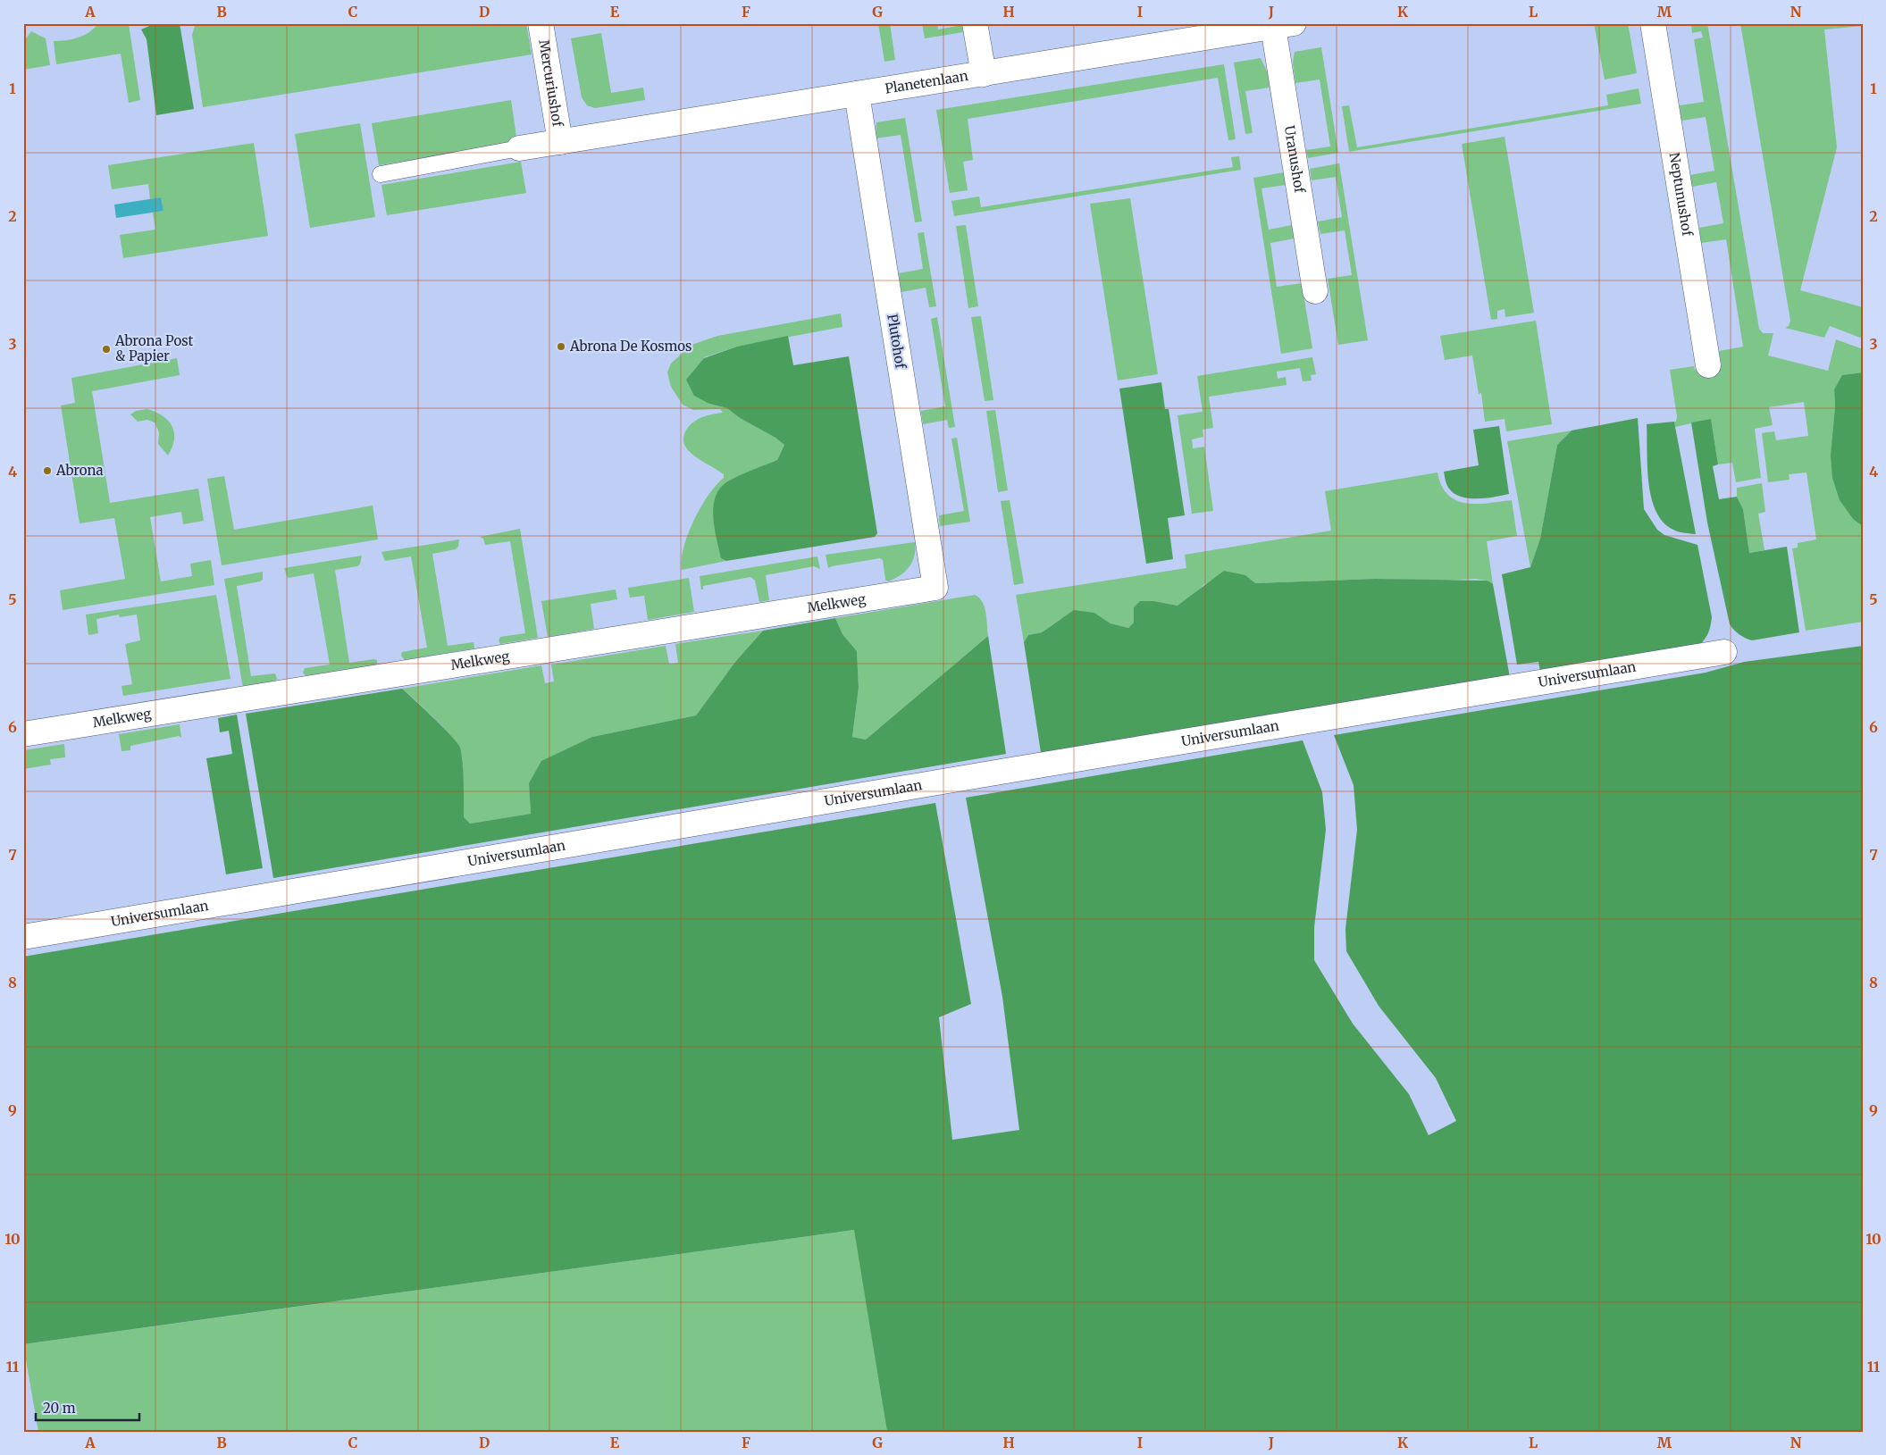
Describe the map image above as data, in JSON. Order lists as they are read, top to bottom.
{
  "streets": {
    "street": [
      "Mercuriushof",
      "Planetenlaan",
      "Uranushof",
      "Neptunushof",
      "Plutohof",
      "Melkweg",
      "Universumlaan"
    ]
  },
  "crossings": [
    ["Mercuriushof", "Planetenlaan"],
    ["Planetenlaan", "Uranushof"],
    ["Planetenlaan", "Plutohof"],
    ["Plutohof", "Melkweg"]
  ],
  "places": ["Abrona De Kosmos", "Abrona Post & Papier", "Abrona"],
  "scale_bar": "20 m",
  "grid": {
    "columns": [
      "A",
      "B",
      "C",
      "D",
      "E",
      "F",
      "G",
      "H",
      "I",
      "J",
      "K",
      "L",
      "M",
      "N"
    ],
    "rows": [
      "1",
      "2",
      "3",
      "4",
      "5",
      "6",
      "7",
      "8",
      "9",
      "10",
      "11"
    ]
  }
}
